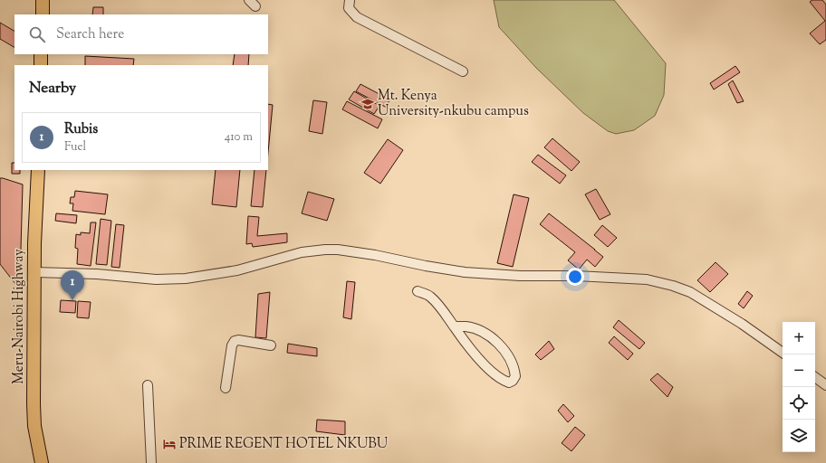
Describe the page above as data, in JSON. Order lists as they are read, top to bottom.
{
  "streets": {
    "highway": ["Meru-Nairobi Highway"]
  },
  "places": {
    "school or university": ["Mt. Kenya University-nkubu campus"],
    "hotel": ["PRIME REGENT HOTEL NKUBU"]
  },
  "page": {
    "search": "Search here",
    "heading": "Nearby",
    "list": [
      {
        "mark": "1",
        "name": "Rubis",
        "note": "Fuel",
        "value": "410 m"
      }
    ],
    "pins": "1",
    "map_buttons": ["+", "−"]
  }
}
